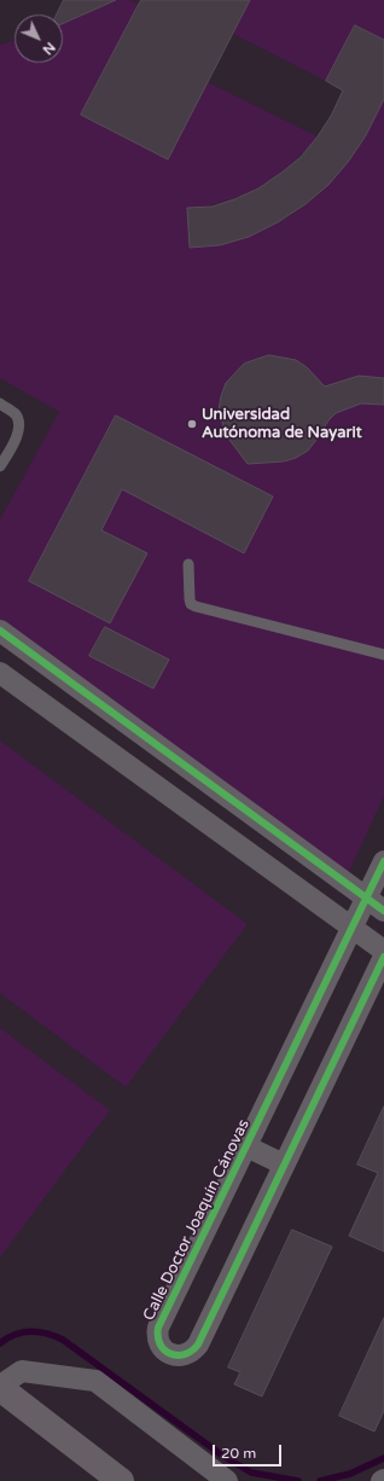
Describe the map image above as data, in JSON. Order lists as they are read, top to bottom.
{
  "streets": {
    "street": ["Calle Doctor Joaquín Cánovas"]
  },
  "places": ["Universidad Autónoma de Nayarit"],
  "scale_bar": "20 m",
  "north": "bottom right"
}
